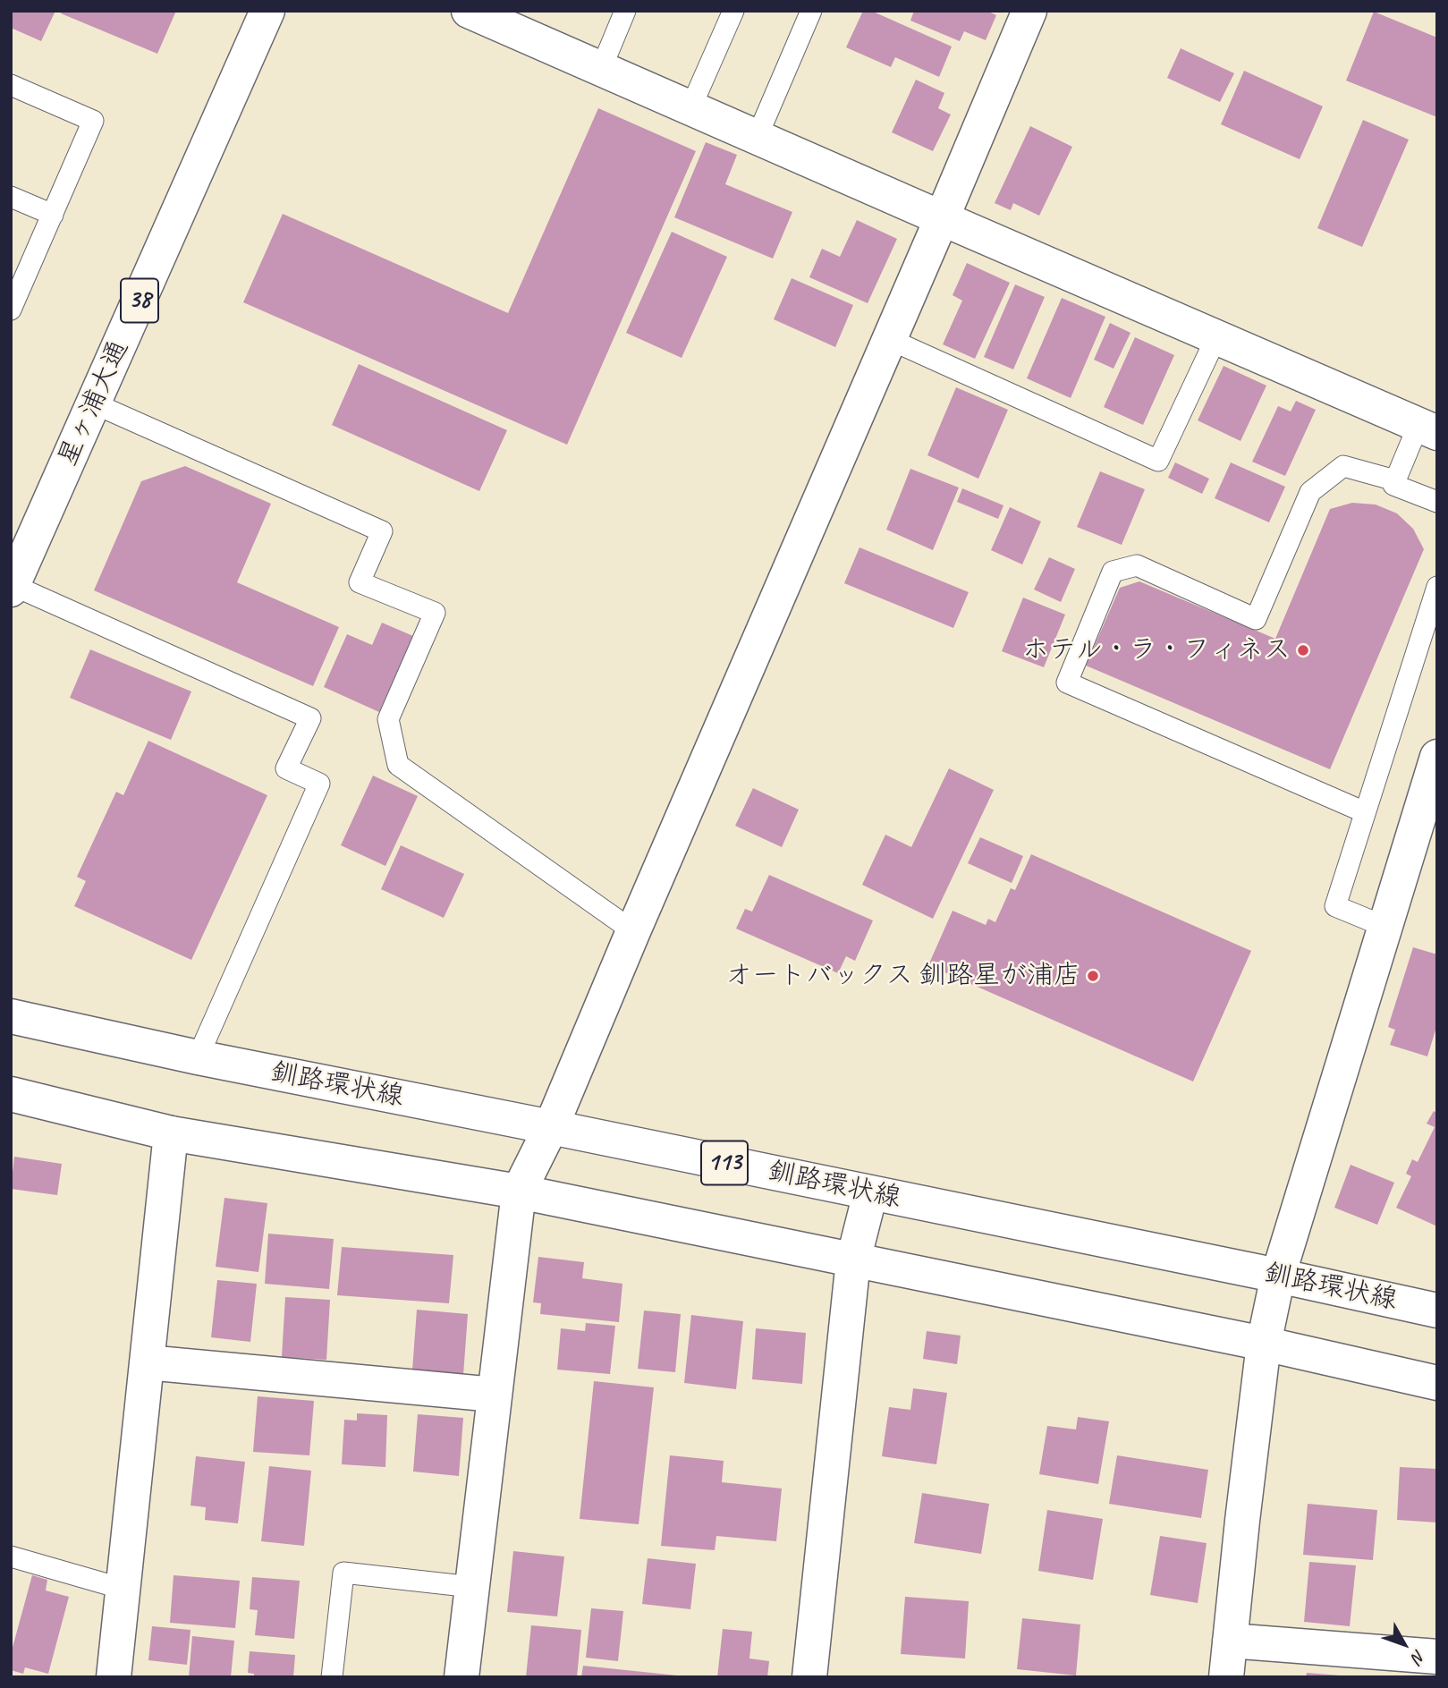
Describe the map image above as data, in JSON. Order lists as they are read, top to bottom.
{
  "streets": {
    "main road": [
      "38",
      "星ヶ浦大通",
      "釧路環状線",
      "113"
    ]
  },
  "places": ["ホテル・ラ・フィネス", "オートバックス 釧路星が浦店"],
  "north": "bottom right"
}
